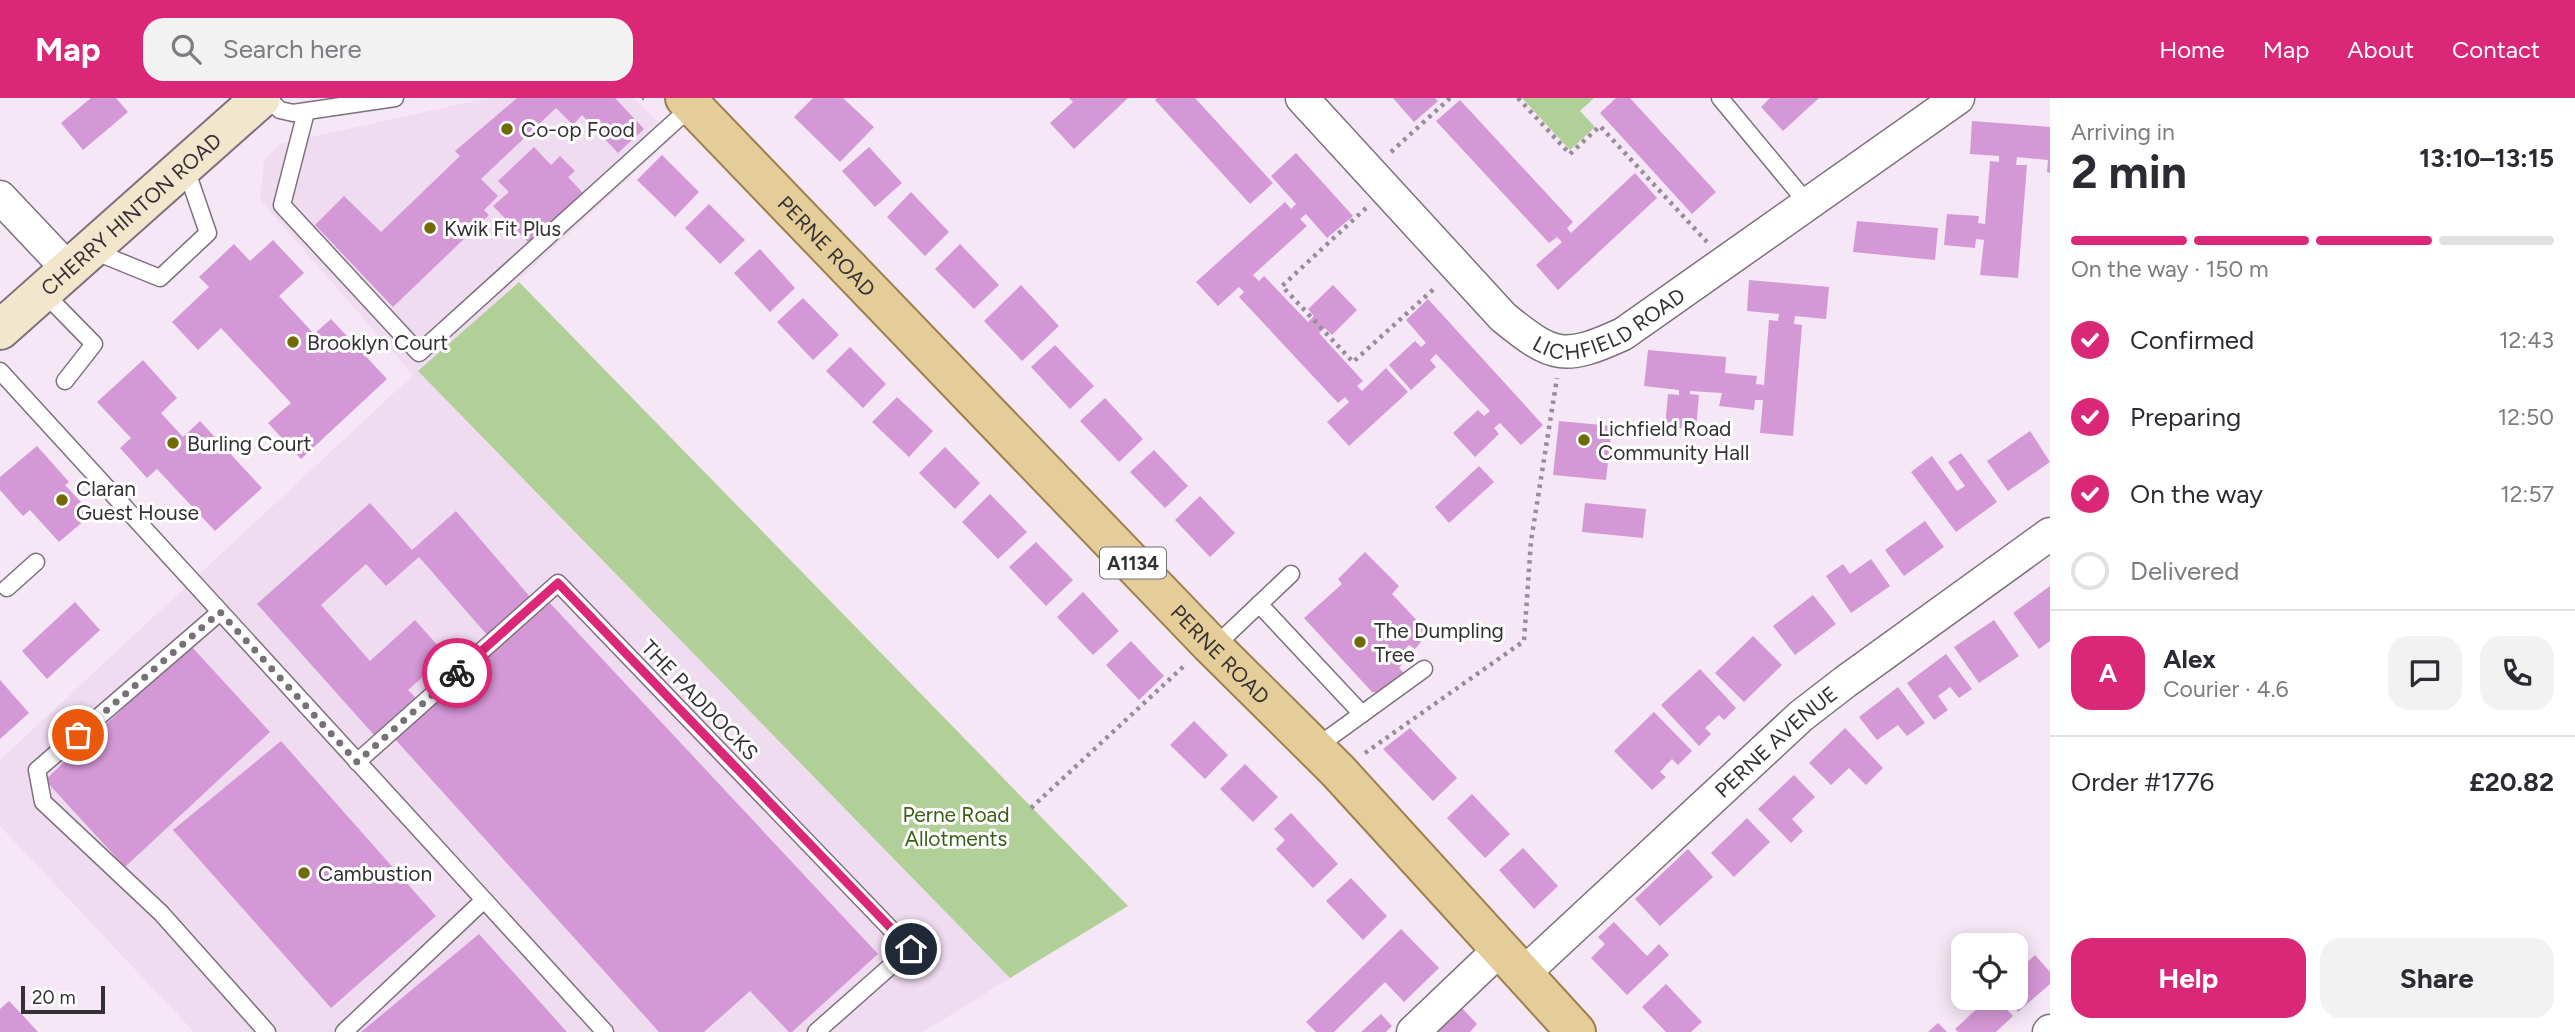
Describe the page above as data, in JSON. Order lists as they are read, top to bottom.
{
  "streets": {
    "main road": ["PERNE ROAD", "A1134"],
    "street": ["CHERRY HINTON ROAD", "LICHFIELD ROAD", "PERNE AVENUE"],
    "lane": ["THE PADDOCKS"]
  },
  "crossings": [
    ["PERNE ROAD", "PERNE AVENUE"]
  ],
  "parks": ["Perne Road Allotments"],
  "places": [
    "Co-op Food",
    "Kwik Fit Plus",
    "Brooklyn Court",
    "Lichfield Road Community Hall",
    "Burling Court",
    "Claran Guest House",
    "The Dumpling Tree",
    "Cambustion"
  ],
  "scale_bar": "20 m",
  "page": {
    "header": "Map",
    "search": "Search here",
    "nav": [
      "Home",
      "Map",
      "About",
      "Contact"
    ],
    "heading": ["2 min", "Arriving in", "13:10–13:15"],
    "panel": [
      "Alex",
      "Courier · 4.6",
      "Order #1776",
      "£20.82"
    ],
    "bar": "On the way · 150 m",
    "list": [
      ["Confirmed", "12:43"],
      ["Preparing", "12:50"],
      ["On the way", "12:57"],
      "Delivered"
    ],
    "round": "A",
    "buttons": ["Help", "Share"],
    "scale": "20 m"
  }
}
